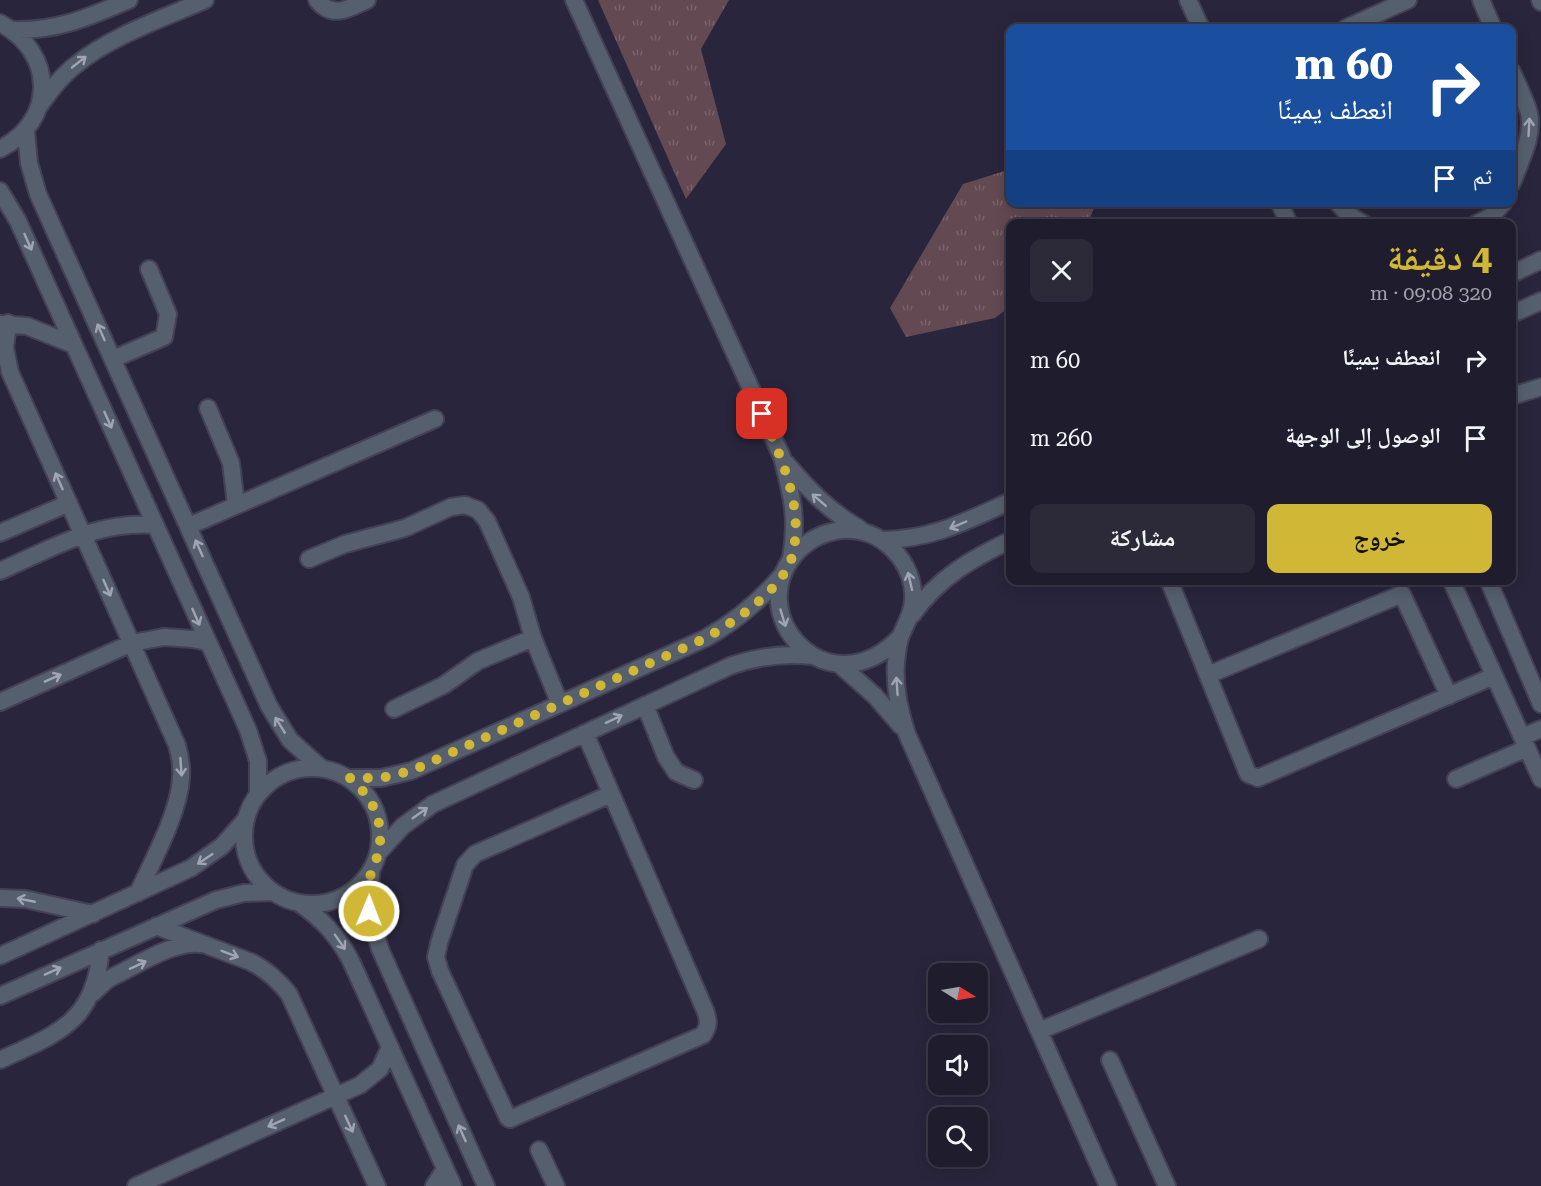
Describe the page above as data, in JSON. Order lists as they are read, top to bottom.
{
  "north": "right",
  "page": {
    "turn": ["60 m", "انعطف يمينًا"],
    "then": "ثم",
    "heading": ["4 دقيقة", "320 m · 09:08"],
    "list": [
      {
        "name": "انعطف يمينًا",
        "value": "60 m"
      },
      {
        "name": "الوصول إلى الوجهة",
        "value": "260 m"
      }
    ],
    "buttons": ["خروج", "مشاركة"]
  }
}
